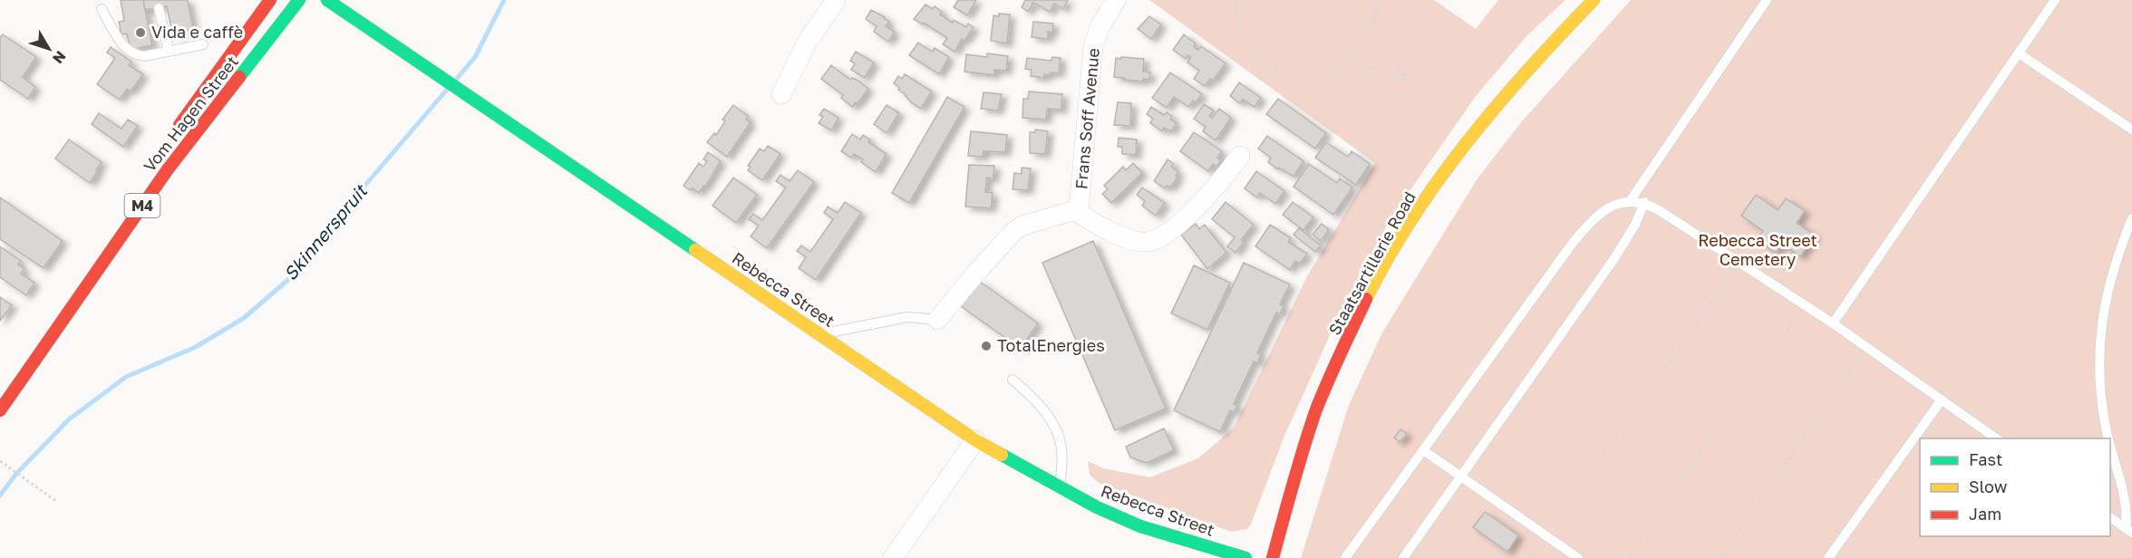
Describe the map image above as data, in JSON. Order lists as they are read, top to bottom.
{
  "streets": {
    "street": [
      "Vom Hagen Street",
      "Frans Soff Avenue",
      "M4",
      "Staatsartillerie Road",
      "Rebecca Street"
    ]
  },
  "water": ["Skinnerspruit"],
  "parks": ["Rebecca Street Cemetery"],
  "places": ["Vida e caffè", "TotalEnergies"],
  "legend": ["Fast", "Slow", "Jam"],
  "north": "bottom right"
}
